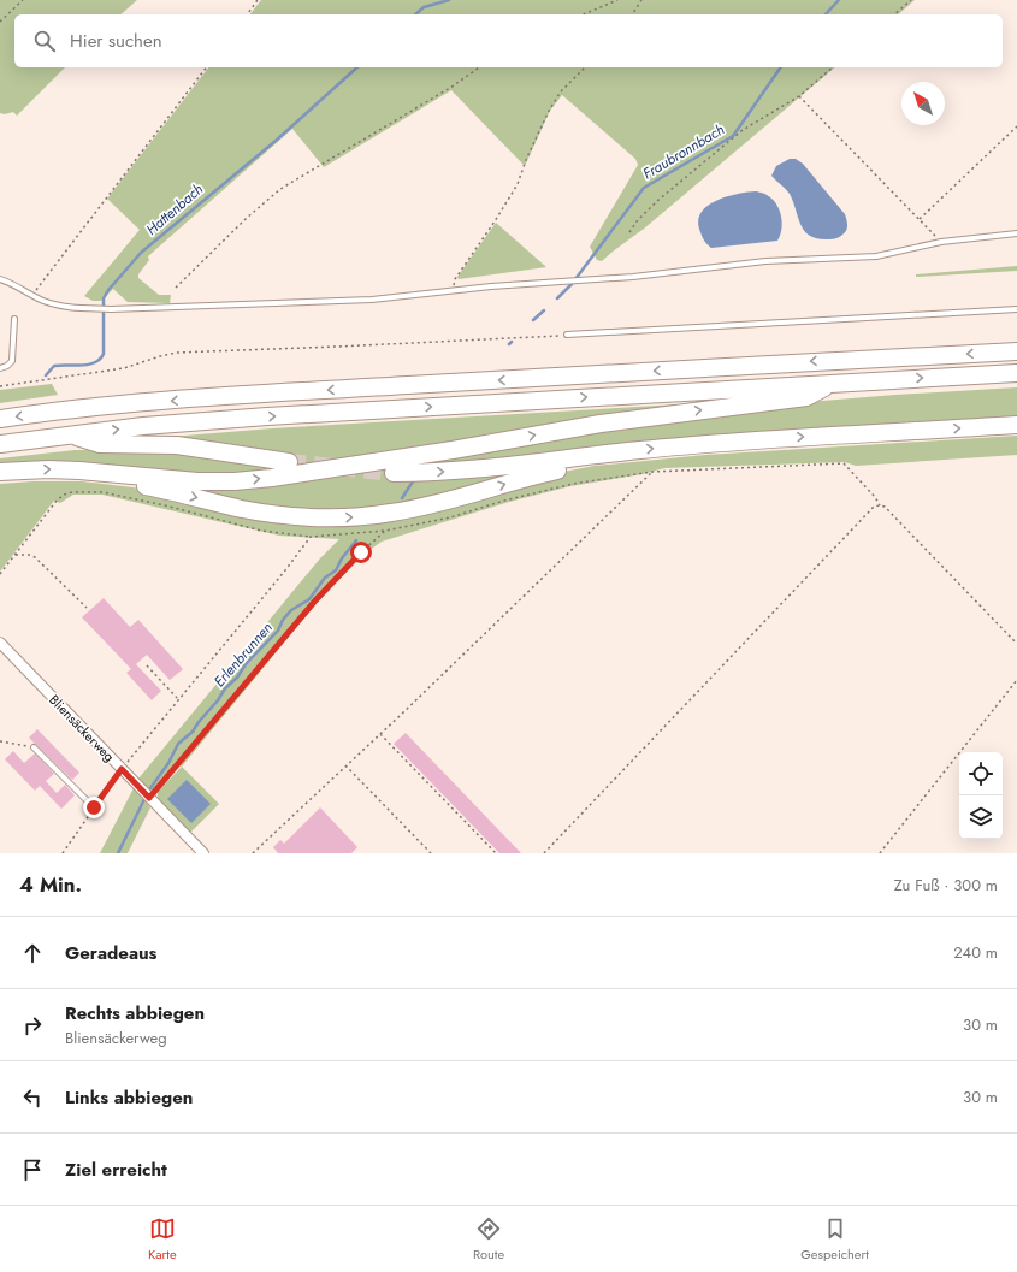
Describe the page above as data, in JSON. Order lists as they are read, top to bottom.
{
  "streets": {
    "street": ["Bliensäckerweg"]
  },
  "water": ["Fraubronnbach", "Hattenbach", "Erlenbrunnen"],
  "north": "top left",
  "page": {
    "search": "Hier suchen",
    "heading": ["4 Min.", "Zu Fuß · 300 m"],
    "list": [
      ["Geradeaus", "240 m"],
      ["Rechts abbiegen", "Bliensäckerweg", "30 m"],
      ["Links abbiegen", "30 m"],
      "Ziel erreicht"
    ],
    "nav": ["Karte", "Route", "Gespeichert"]
  }
}
